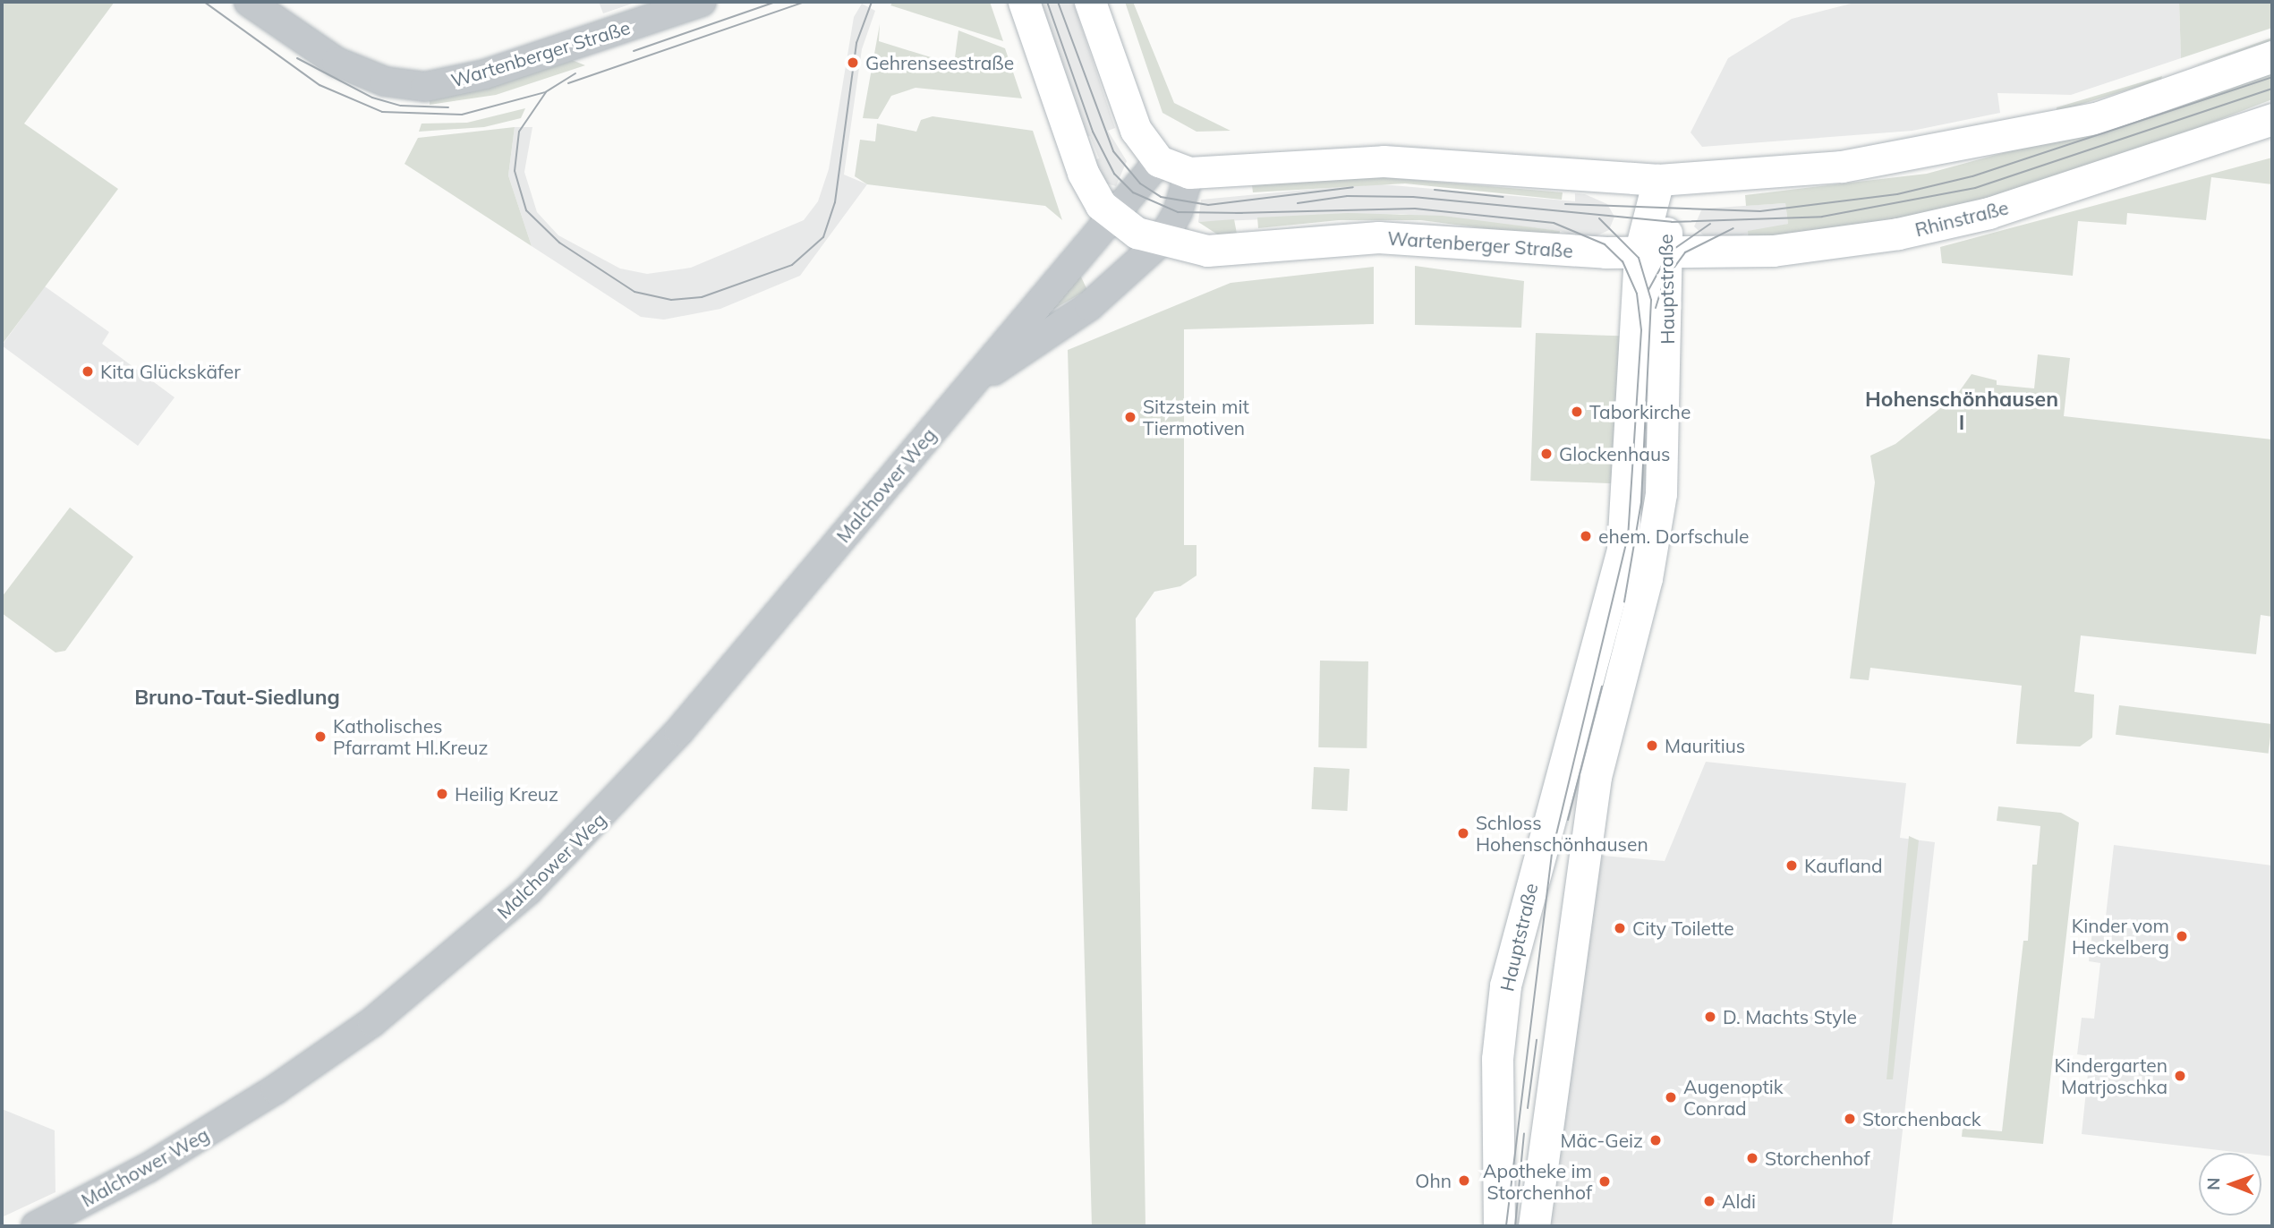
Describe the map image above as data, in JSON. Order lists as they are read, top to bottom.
{
  "streets": {
    "main road": ["Wartenberger Straße", "Rhinstraße", "Hauptstraße"],
    "street": ["Malchower Weg"]
  },
  "crossings": [
    ["Wartenberger Straße", "Rhinstraße"],
    ["Wartenberger Straße", "Hauptstraße"],
    ["Wartenberger Straße", "Malchower Weg"],
    ["Rhinstraße", "Hauptstraße"]
  ],
  "districts": ["Hohenschönhausen I", "Bruno-Taut-Siedlung"],
  "places": [
    "Gehrenseestraße",
    "Kita Glückskäfer",
    "Taborkirche",
    "Sitzstein mit Tiermotiven",
    "Glockenhaus",
    "ehem. Dorfschule",
    "Katholisches Pfarramt Hl.Kreuz",
    "Mauritius",
    "Heilig Kreuz",
    "Schloss Hohenschönhausen",
    "Kaufland",
    "City Toilette",
    "Kinder vom Heckelberg",
    "D. Machts Style",
    "Kindergarten Matrjoschka",
    "Augenoptik Conrad",
    "Storchenback",
    "Mäc-Geiz",
    "Storchenhof",
    "Ohn",
    "Apotheke im Storchenhof",
    "Aldi"
  ],
  "north": "left"
}
